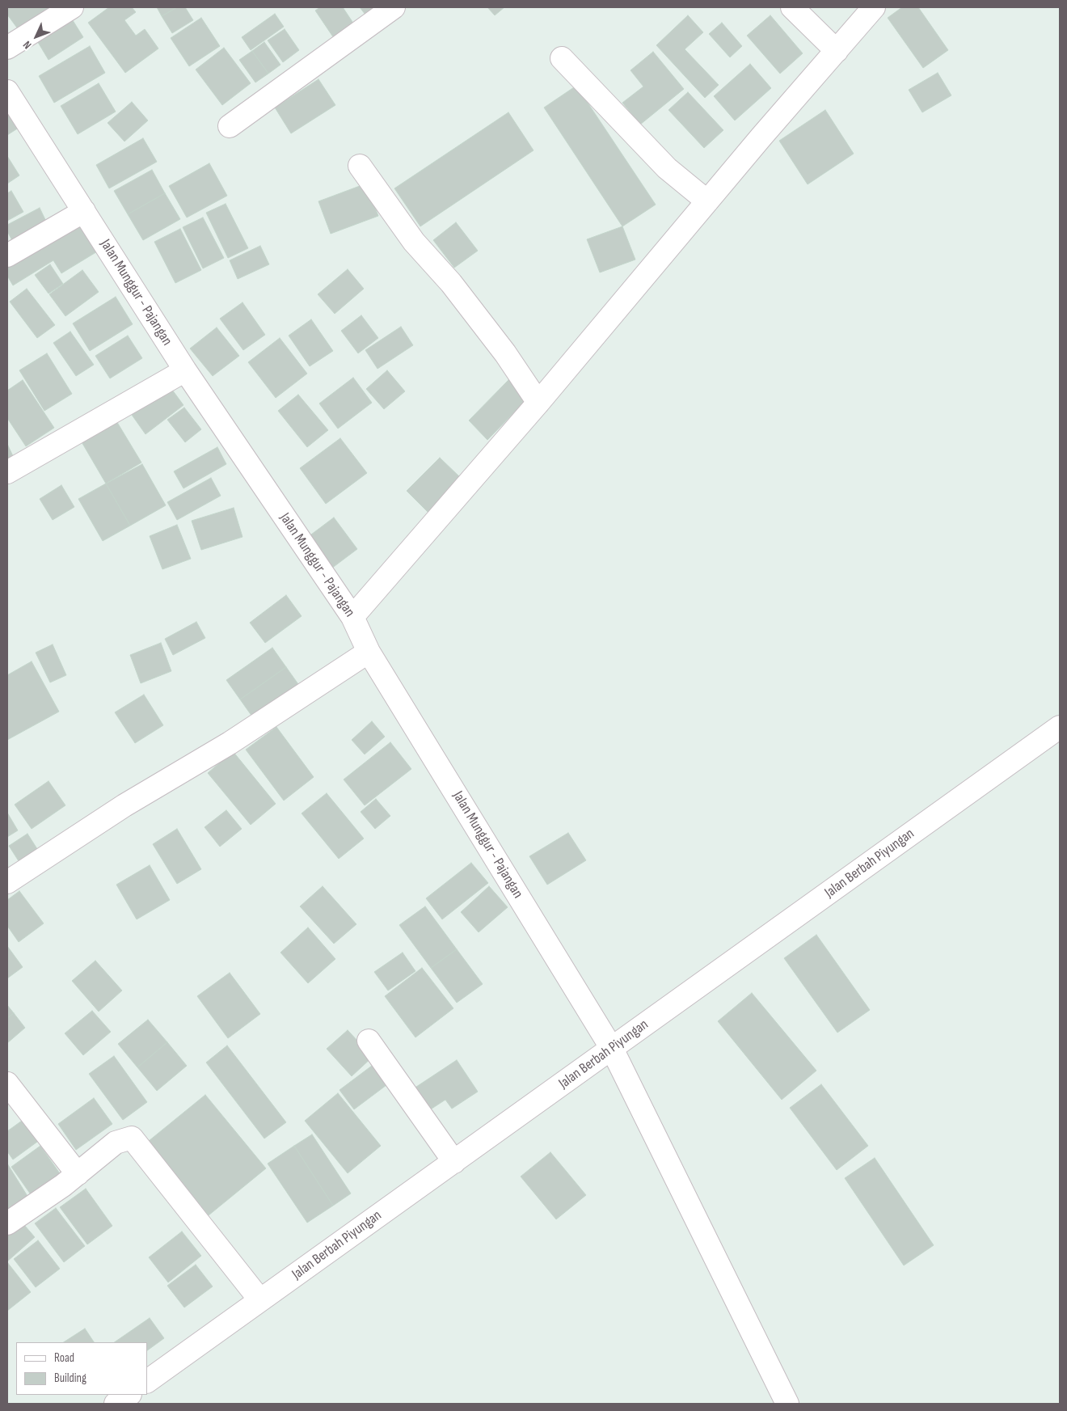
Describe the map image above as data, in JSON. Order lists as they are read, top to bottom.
{
  "streets": {
    "street": ["Jalan Munggur - Pajangan", "Jalan Berbah Piyungan"]
  },
  "crossings": [
    ["Jalan Munggur - Pajangan", "Jalan Berbah Piyungan"]
  ],
  "legend": ["Road", "Building"],
  "north": "bottom left"
}
